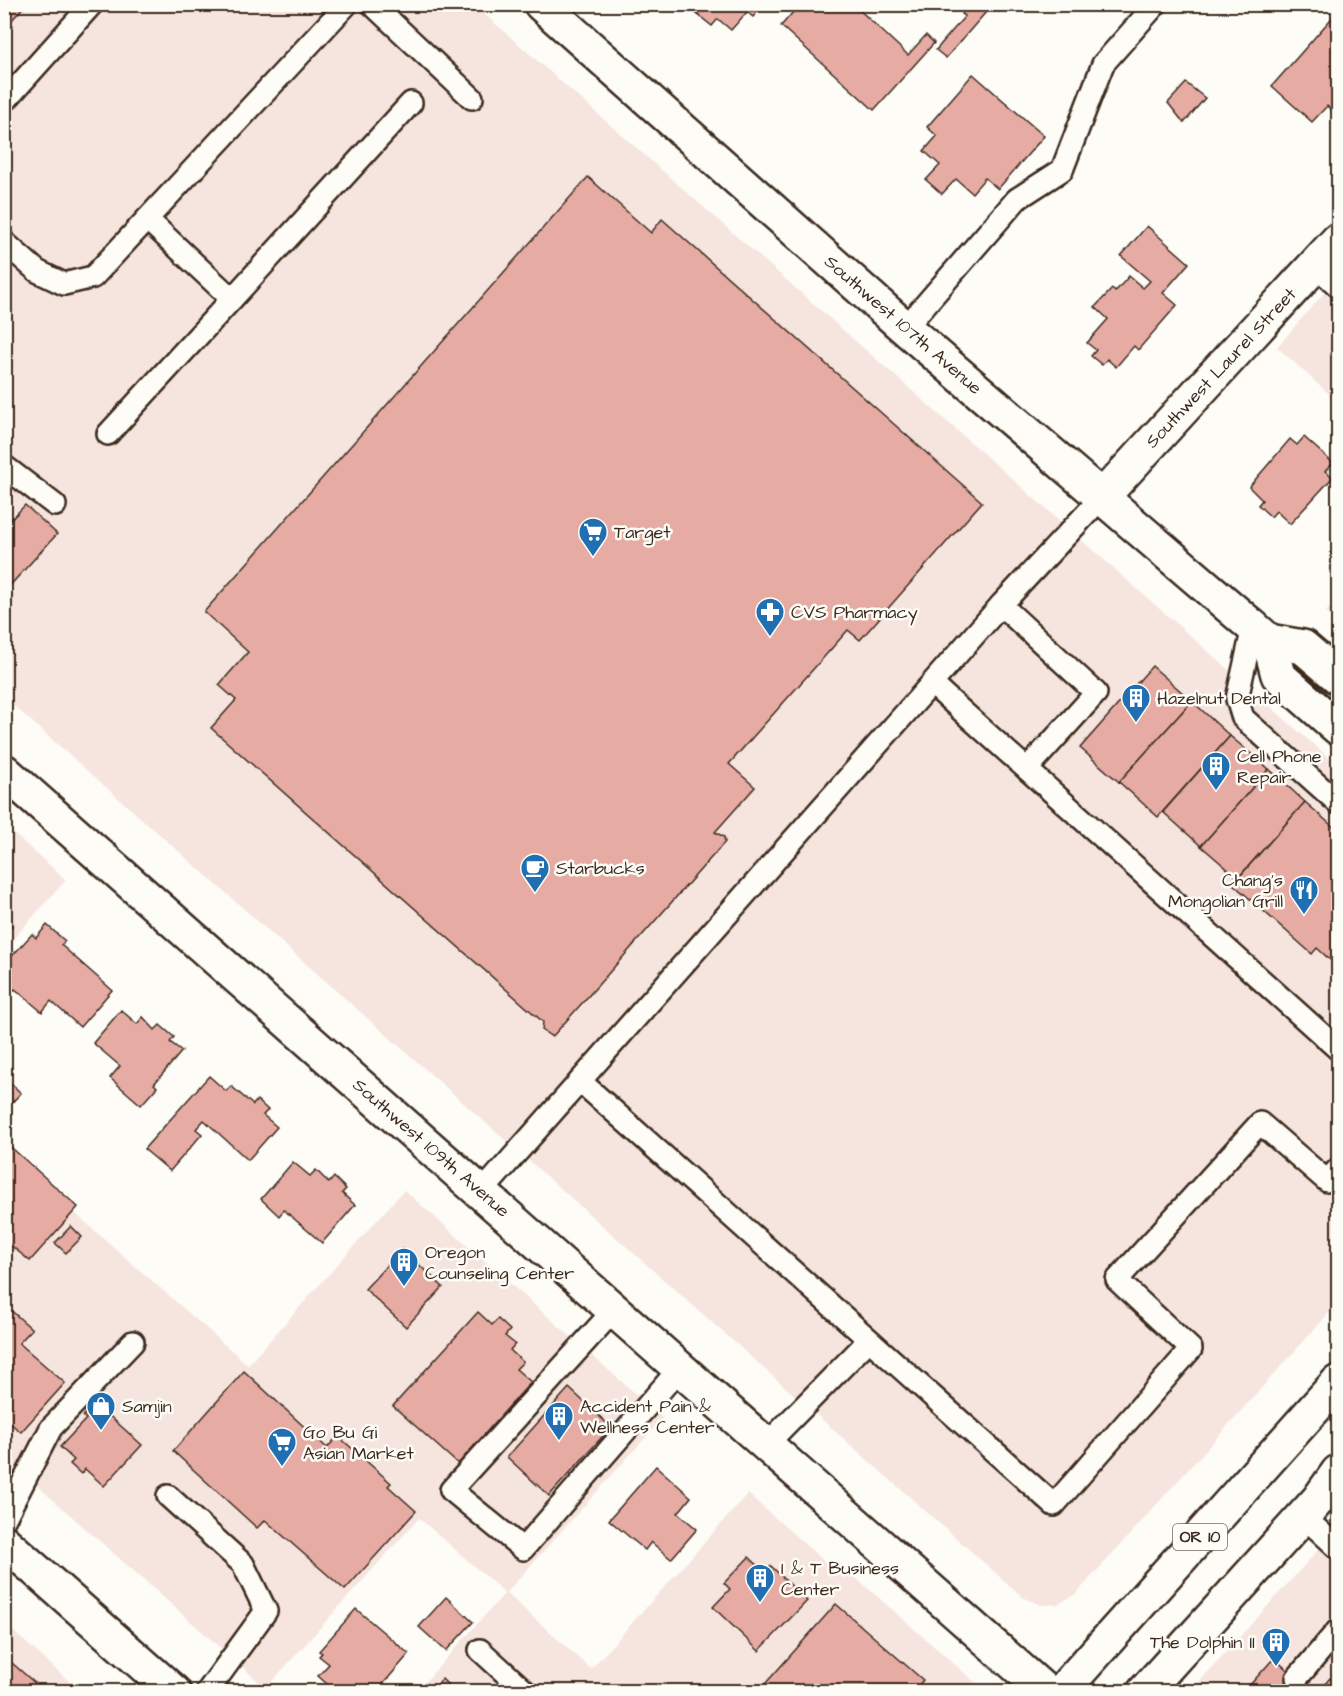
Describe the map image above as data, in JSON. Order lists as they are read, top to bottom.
{
  "streets": {
    "street": [
      "Southwest 107th Avenue",
      "Southwest Laurel Street",
      "Southwest 109th Avenue",
      "OR 10"
    ]
  },
  "crossings": [
    ["Southwest 107th Avenue", "Southwest Laurel Street"]
  ],
  "places": {
    "supermarket": ["Target", "Go Bu Gi Asian Market"],
    "pharmacy": ["CVS Pharmacy"],
    "building": [
      "Hazelnut Dental",
      "Cell Phone Repair",
      "Oregon Counseling Center",
      "Accident Pain & Wellness Center",
      "I & T Business Center",
      "The Dolphin II"
    ],
    "cafe": ["Starbucks"],
    "restaurant": ["Chang's Mongolian Grill"],
    "shop": ["Samjin"]
  }
}
